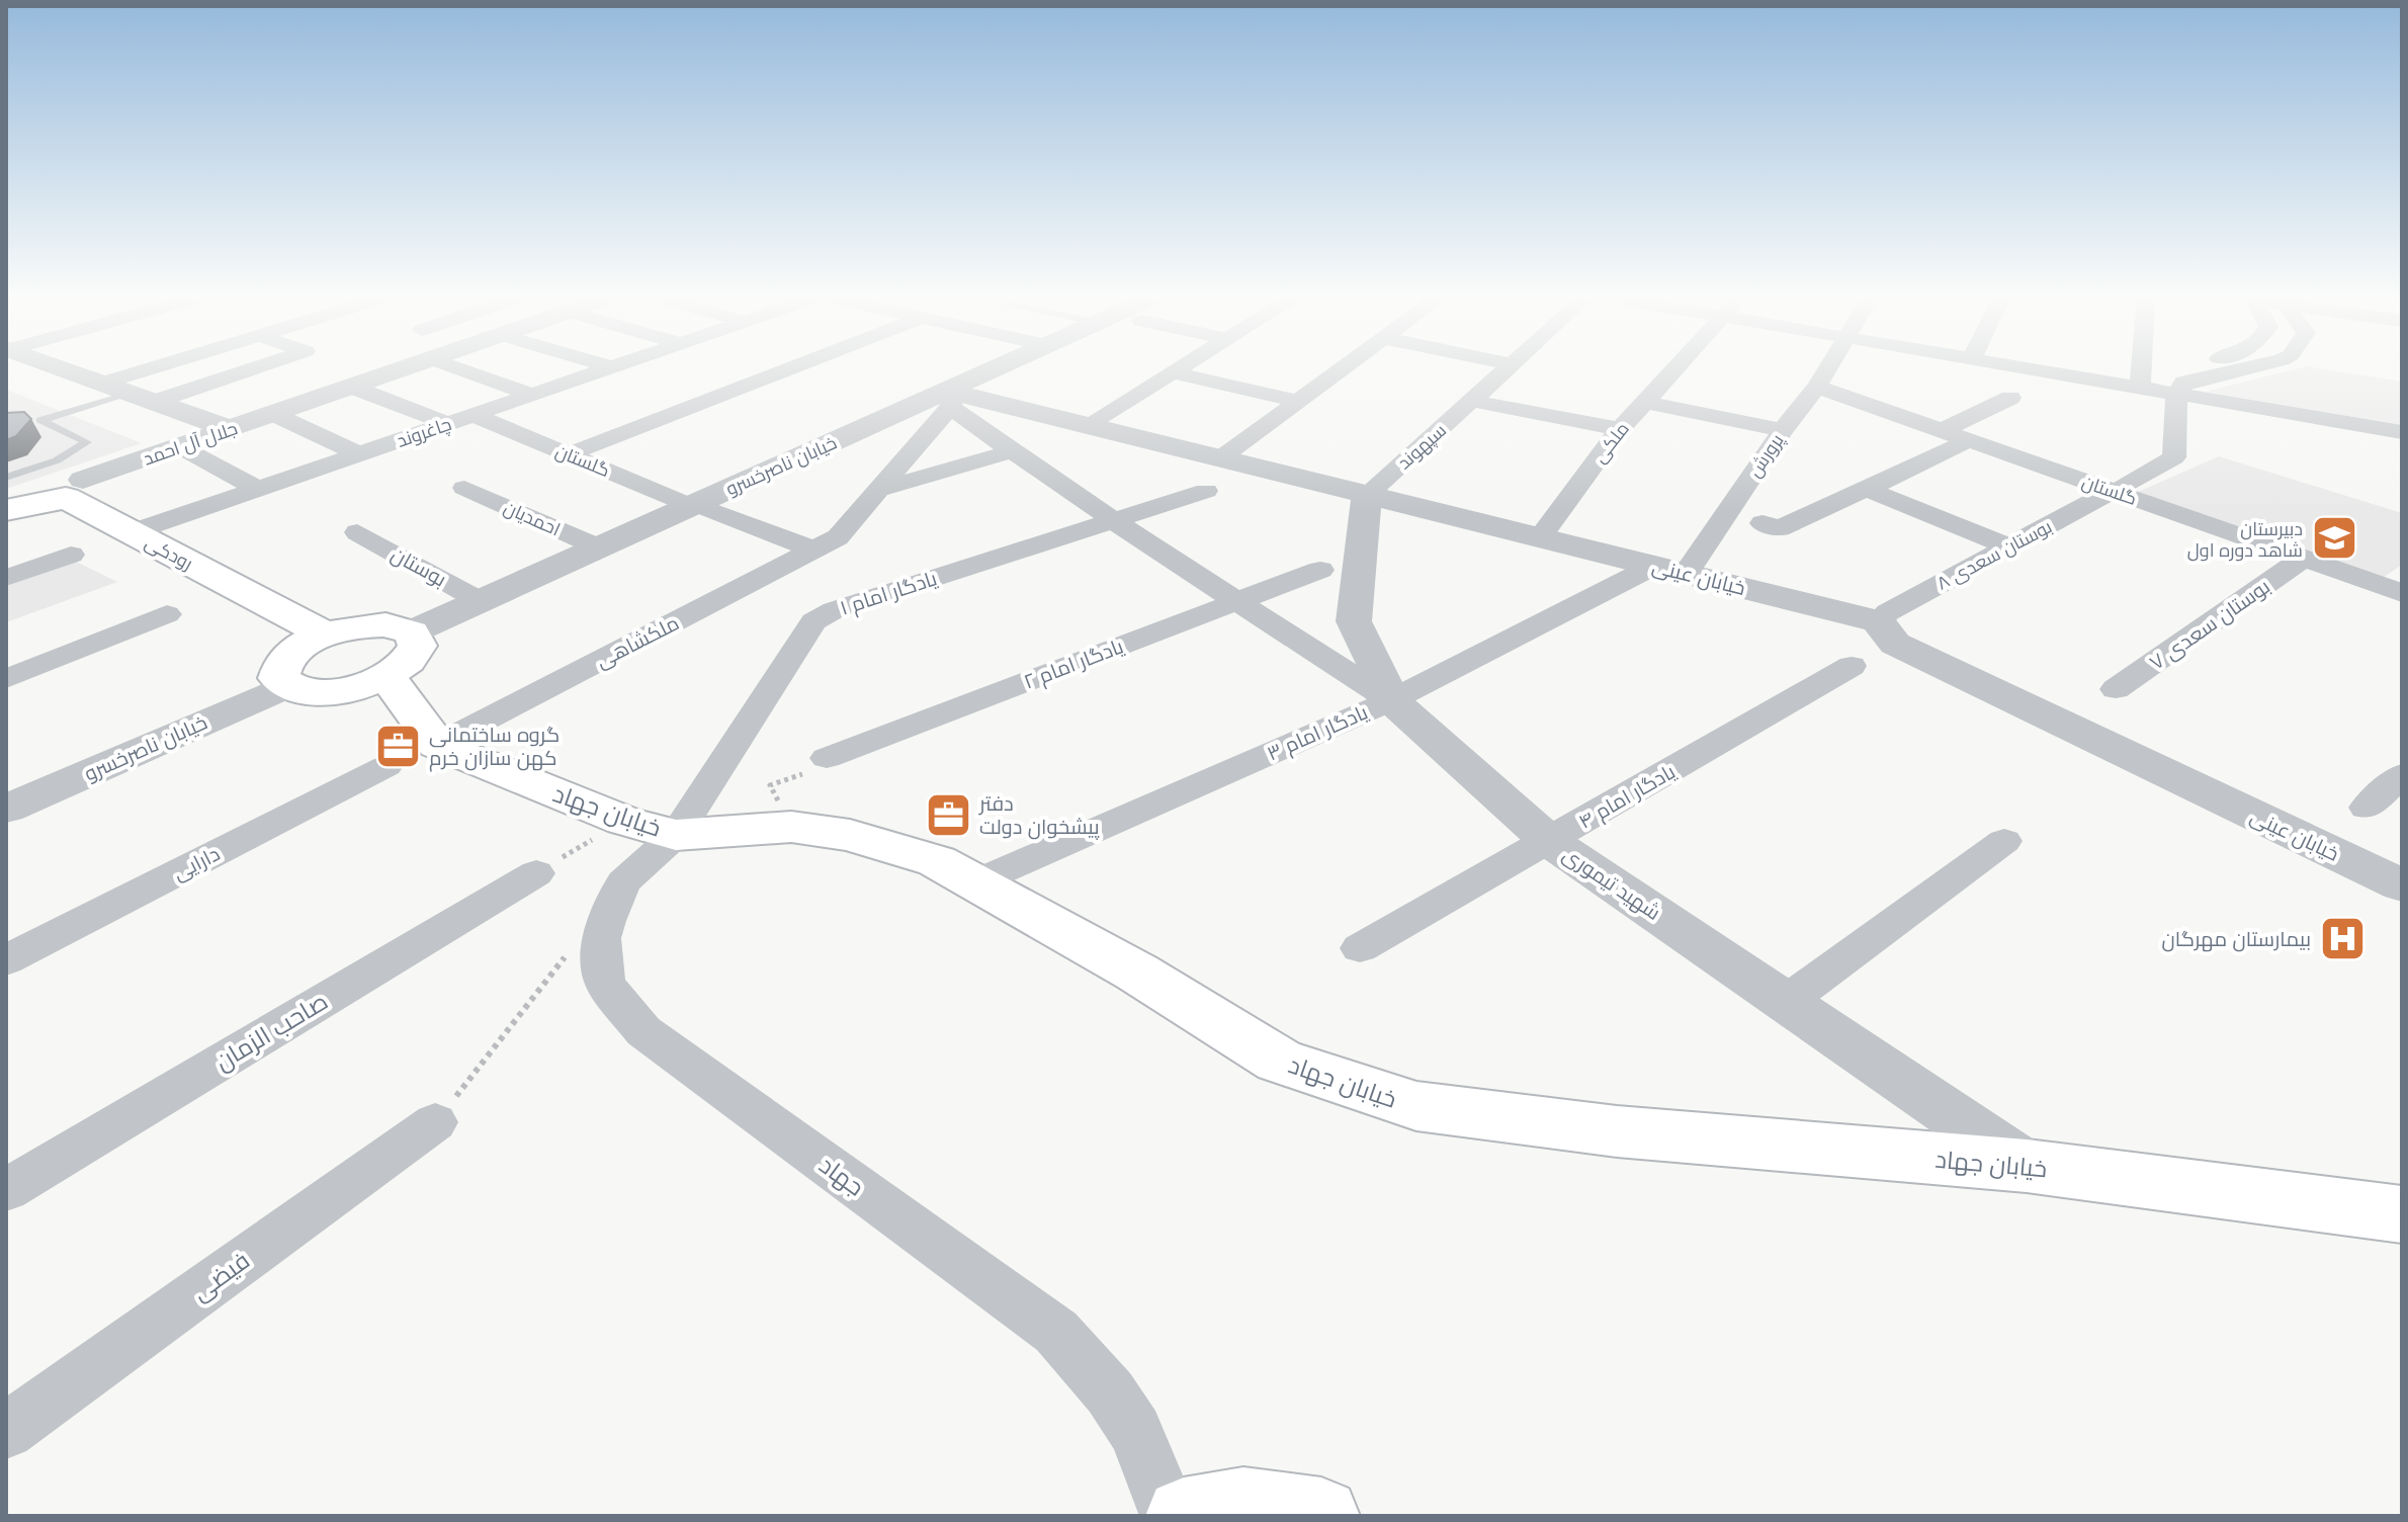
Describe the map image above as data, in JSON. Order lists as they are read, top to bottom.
{
  "streets": {
    "main road": ["رودکی", "خیابان جهاد"],
    "street": [
      "چاغروند",
      "ملکی",
      "جلال آل احمد",
      "سپهوند",
      "پرورش",
      "گلستان",
      "خیابان ناصرخسرو",
      "احمدیان",
      "بوستان سعدی ۸",
      "بوستان",
      "خیابان عینی",
      "یادگار امام ۱",
      "بوستان سعدی ۷",
      "ملکشاهی",
      "یادگار امام ۲",
      "یادگار امام ۳",
      "یادگار امام ۴",
      "دارایی",
      "شهید تیموری",
      "صاحب الزمان",
      "جهاد",
      "فیضی"
    ]
  },
  "crossings": [
    ["چاغروند", "گلستان"],
    ["چاغروند", "رودکی"],
    ["ملکی", "خیابان عینی"],
    ["جلال آل احمد", "رودکی"],
    ["سپهوند", "خیابان عینی"],
    ["سپهوند", "شهید تیموری"],
    ["پرورش", "گلستان"],
    ["پرورش", "خیابان عینی"],
    ["گلستان", "خیابان ناصرخسرو"],
    ["گلستان", "بوستان سعدی ۸"],
    ["گلستان", "بوستان سعدی ۷"],
    ["گلستان", "ملکشاهی"],
    ["خیابان ناصرخسرو", "احمدیان"],
    ["خیابان ناصرخسرو", "بوستان"],
    ["خیابان ناصرخسرو", "خیابان عینی"],
    ["بوستان سعدی ۸", "خیابان عینی"],
    ["خیابان عینی", "یادگار امام ۳"],
    ["خیابان عینی", "شهید تیموری"],
    ["یادگار امام ۱", "خیابان جهاد"],
    ["یادگار امام ۱", "جهاد"],
    ["ملکشاهی", "خیابان جهاد"],
    ["یادگار امام ۳", "خیابان جهاد"],
    ["یادگار امام ۳", "شهید تیموری"],
    ["یادگار امام ۴", "شهید تیموری"],
    ["خیابان جهاد", "شهید تیموری"],
    ["خیابان جهاد", "جهاد"]
  ],
  "places": {
    "school or university": ["دبیرستان شاهد دوره اول"],
    "office": ["گروه ساختمانی کهن سازان خرم", "دفتر پیشخوان دولت"],
    "hospital": ["بیمارستان مهرگان"]
  }
}
